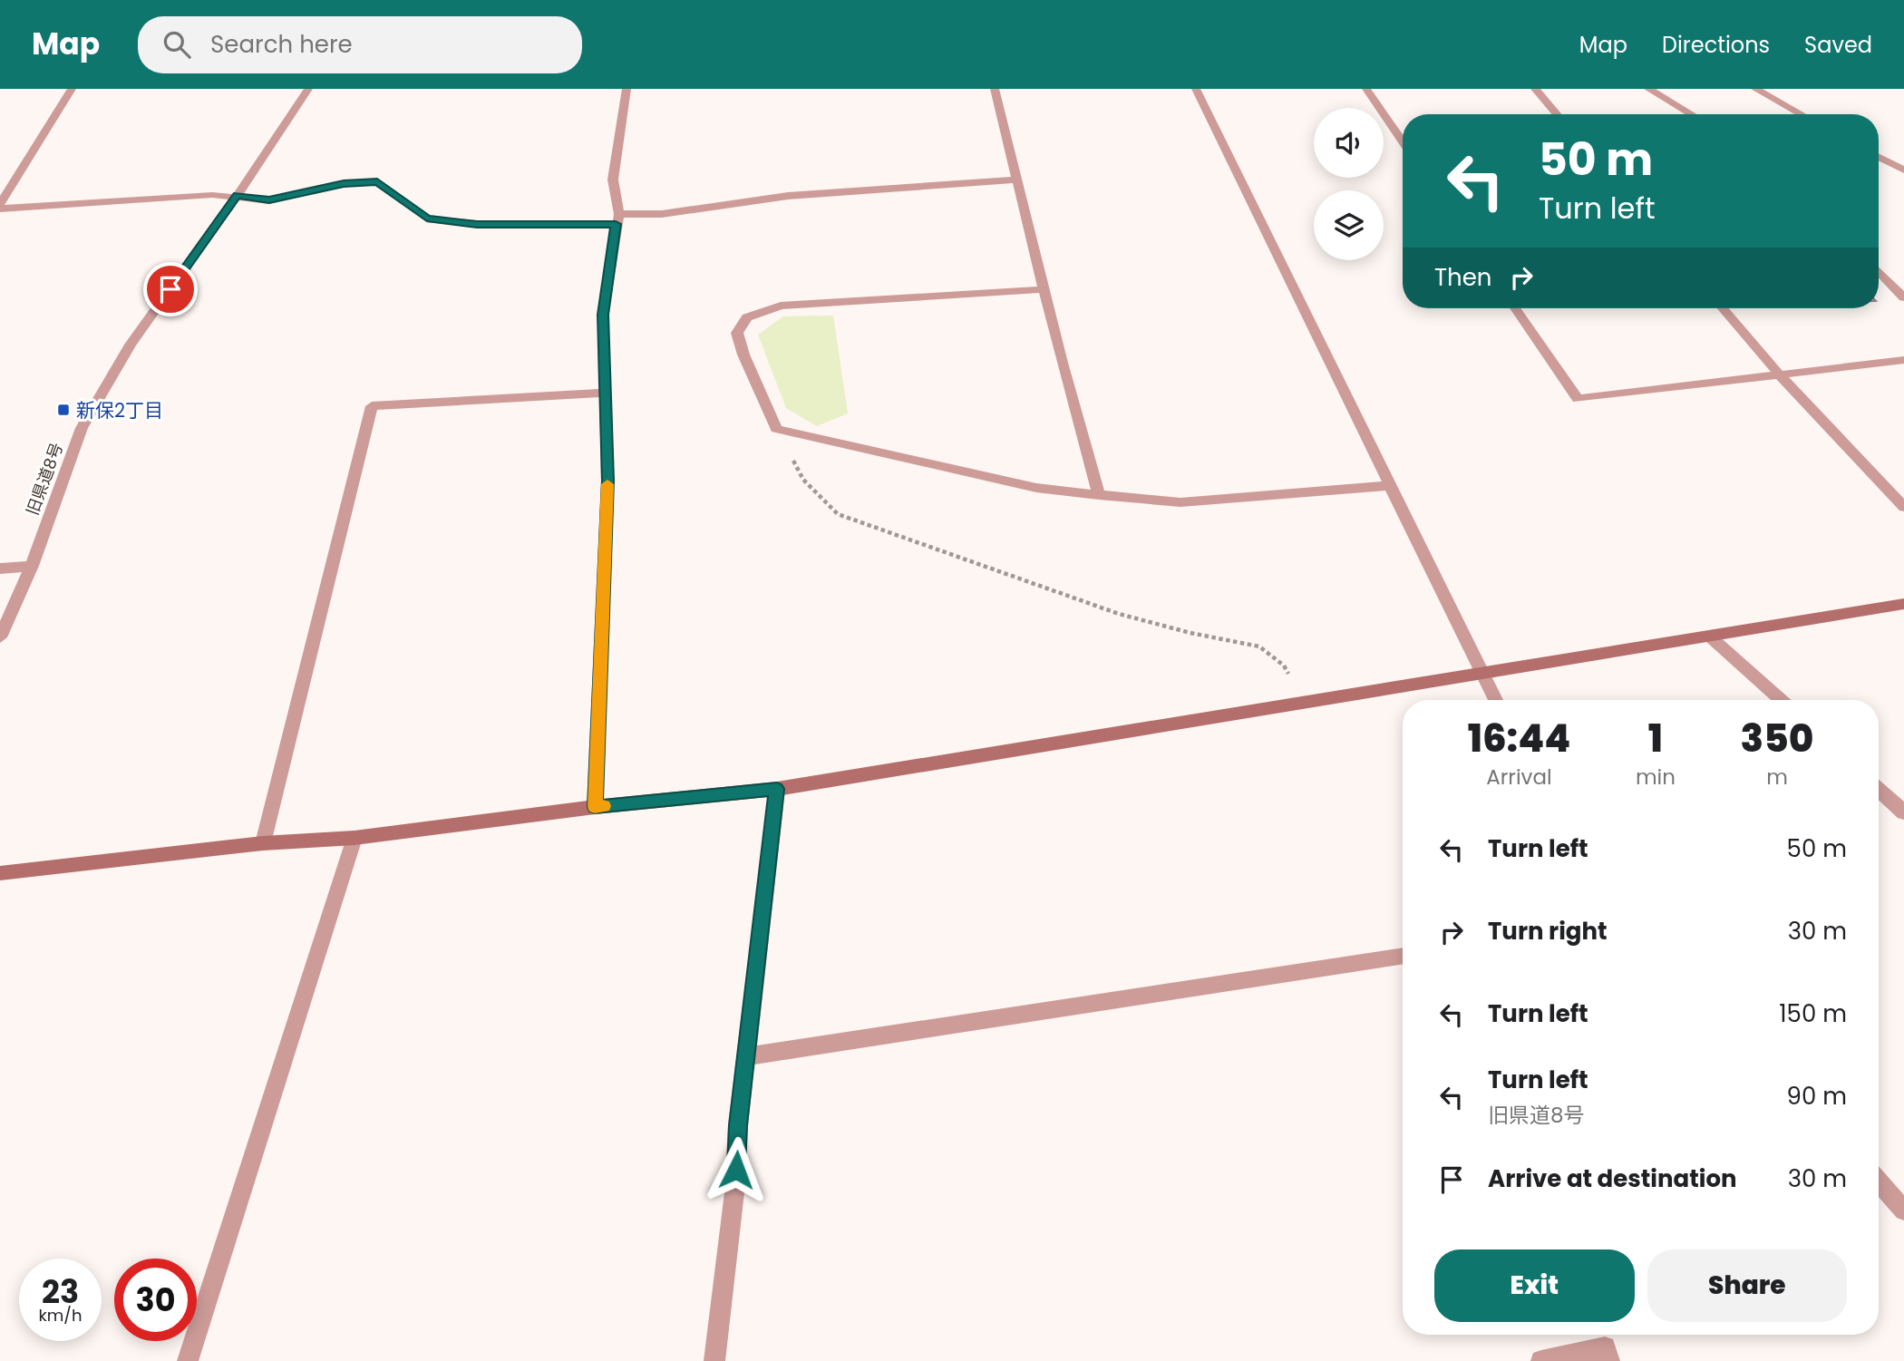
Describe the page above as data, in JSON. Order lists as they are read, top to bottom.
{
  "streets": {
    "street": ["旧県道8号"]
  },
  "places": {
    "transit": ["新保2丁目"]
  },
  "page": {
    "header": "Map",
    "search": "Search here",
    "nav": ["Map", "Directions", "Saved"],
    "turn": ["50 m", "Turn left"],
    "then": "Then",
    "eta": [
      "16:44",
      "Arrival",
      "1",
      "min",
      "350",
      "m"
    ],
    "list": [
      {
        "name": "Turn left",
        "value": "50 m"
      },
      {
        "name": "Turn right",
        "value": "30 m"
      },
      {
        "name": "Turn left",
        "value": "150 m"
      },
      {
        "name": "Turn left",
        "note": "旧県道8号",
        "value": "90 m"
      },
      {
        "name": "Arrive at destination",
        "value": "30 m"
      }
    ],
    "buttons": ["Exit", "Share"],
    "speed": "23 km/h",
    "limit": "30"
  }
}
